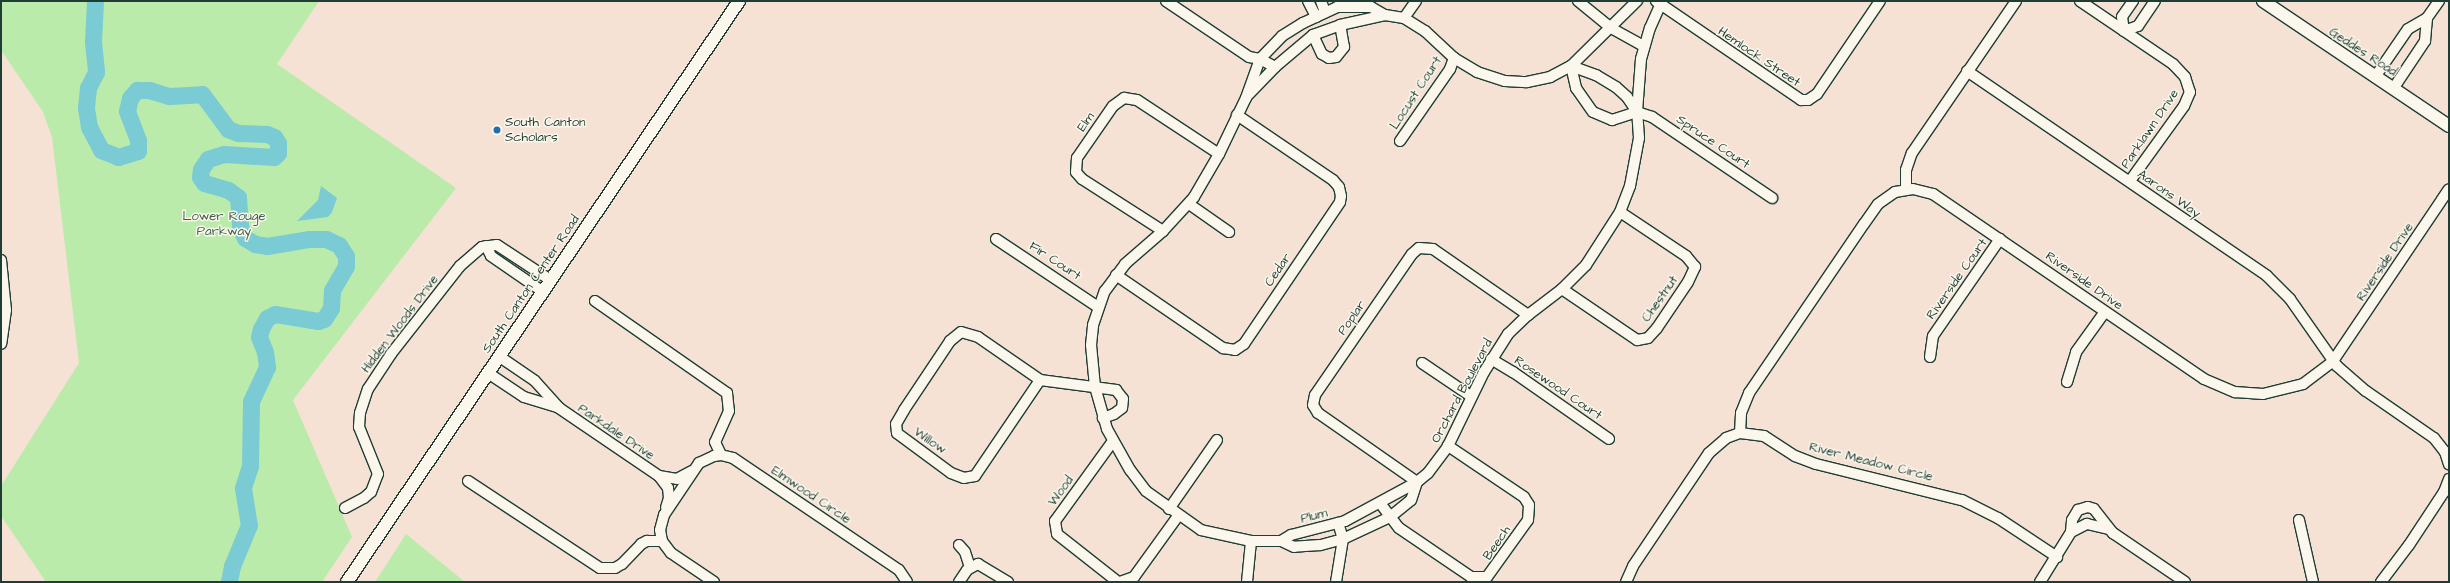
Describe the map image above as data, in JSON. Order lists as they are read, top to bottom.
{
  "streets": {
    "main road": ["Geddes Road", "South Canton Center Road"],
    "street": [
      "Hemlock Street",
      "Locust Court",
      "Elm",
      "Parklawn Drive",
      "Spruce Court",
      "Aarons Way",
      "Fir Court",
      "Riverside Drive",
      "Cedar",
      "Riverside Court",
      "Chestnut",
      "Poplar",
      "Hidden Woods Drive",
      "Rosewood Court",
      "Orchard Boulevard",
      "Parkdale Drive",
      "Willow",
      "River Meadow Circle",
      "Wood",
      "Elmwood Circle",
      "Plum",
      "Beech"
    ]
  },
  "crossings": [
    ["Hemlock Street", "Orchard Boulevard"],
    ["Locust Court", "Orchard Boulevard"],
    ["Elm", "Orchard Boulevard"],
    ["Parklawn Drive", "Aarons Way"],
    ["Spruce Court", "Orchard Boulevard"],
    ["Aarons Way", "Riverside Drive"],
    ["Fir Court", "Orchard Boulevard"],
    ["Riverside Drive", "Riverside Court"],
    ["Cedar", "Orchard Boulevard"],
    ["South Canton Center Road", "Parkdale Drive"],
    ["Chestnut", "Orchard Boulevard"],
    ["Poplar", "Orchard Boulevard"],
    ["Rosewood Court", "Orchard Boulevard"],
    ["Orchard Boulevard", "Willow"],
    ["Orchard Boulevard", "Wood"],
    ["Orchard Boulevard", "Plum"],
    ["Orchard Boulevard", "Beech"]
  ],
  "parks": ["Lower Rouge Parkway"],
  "places": ["South Canton Scholars"]
}
